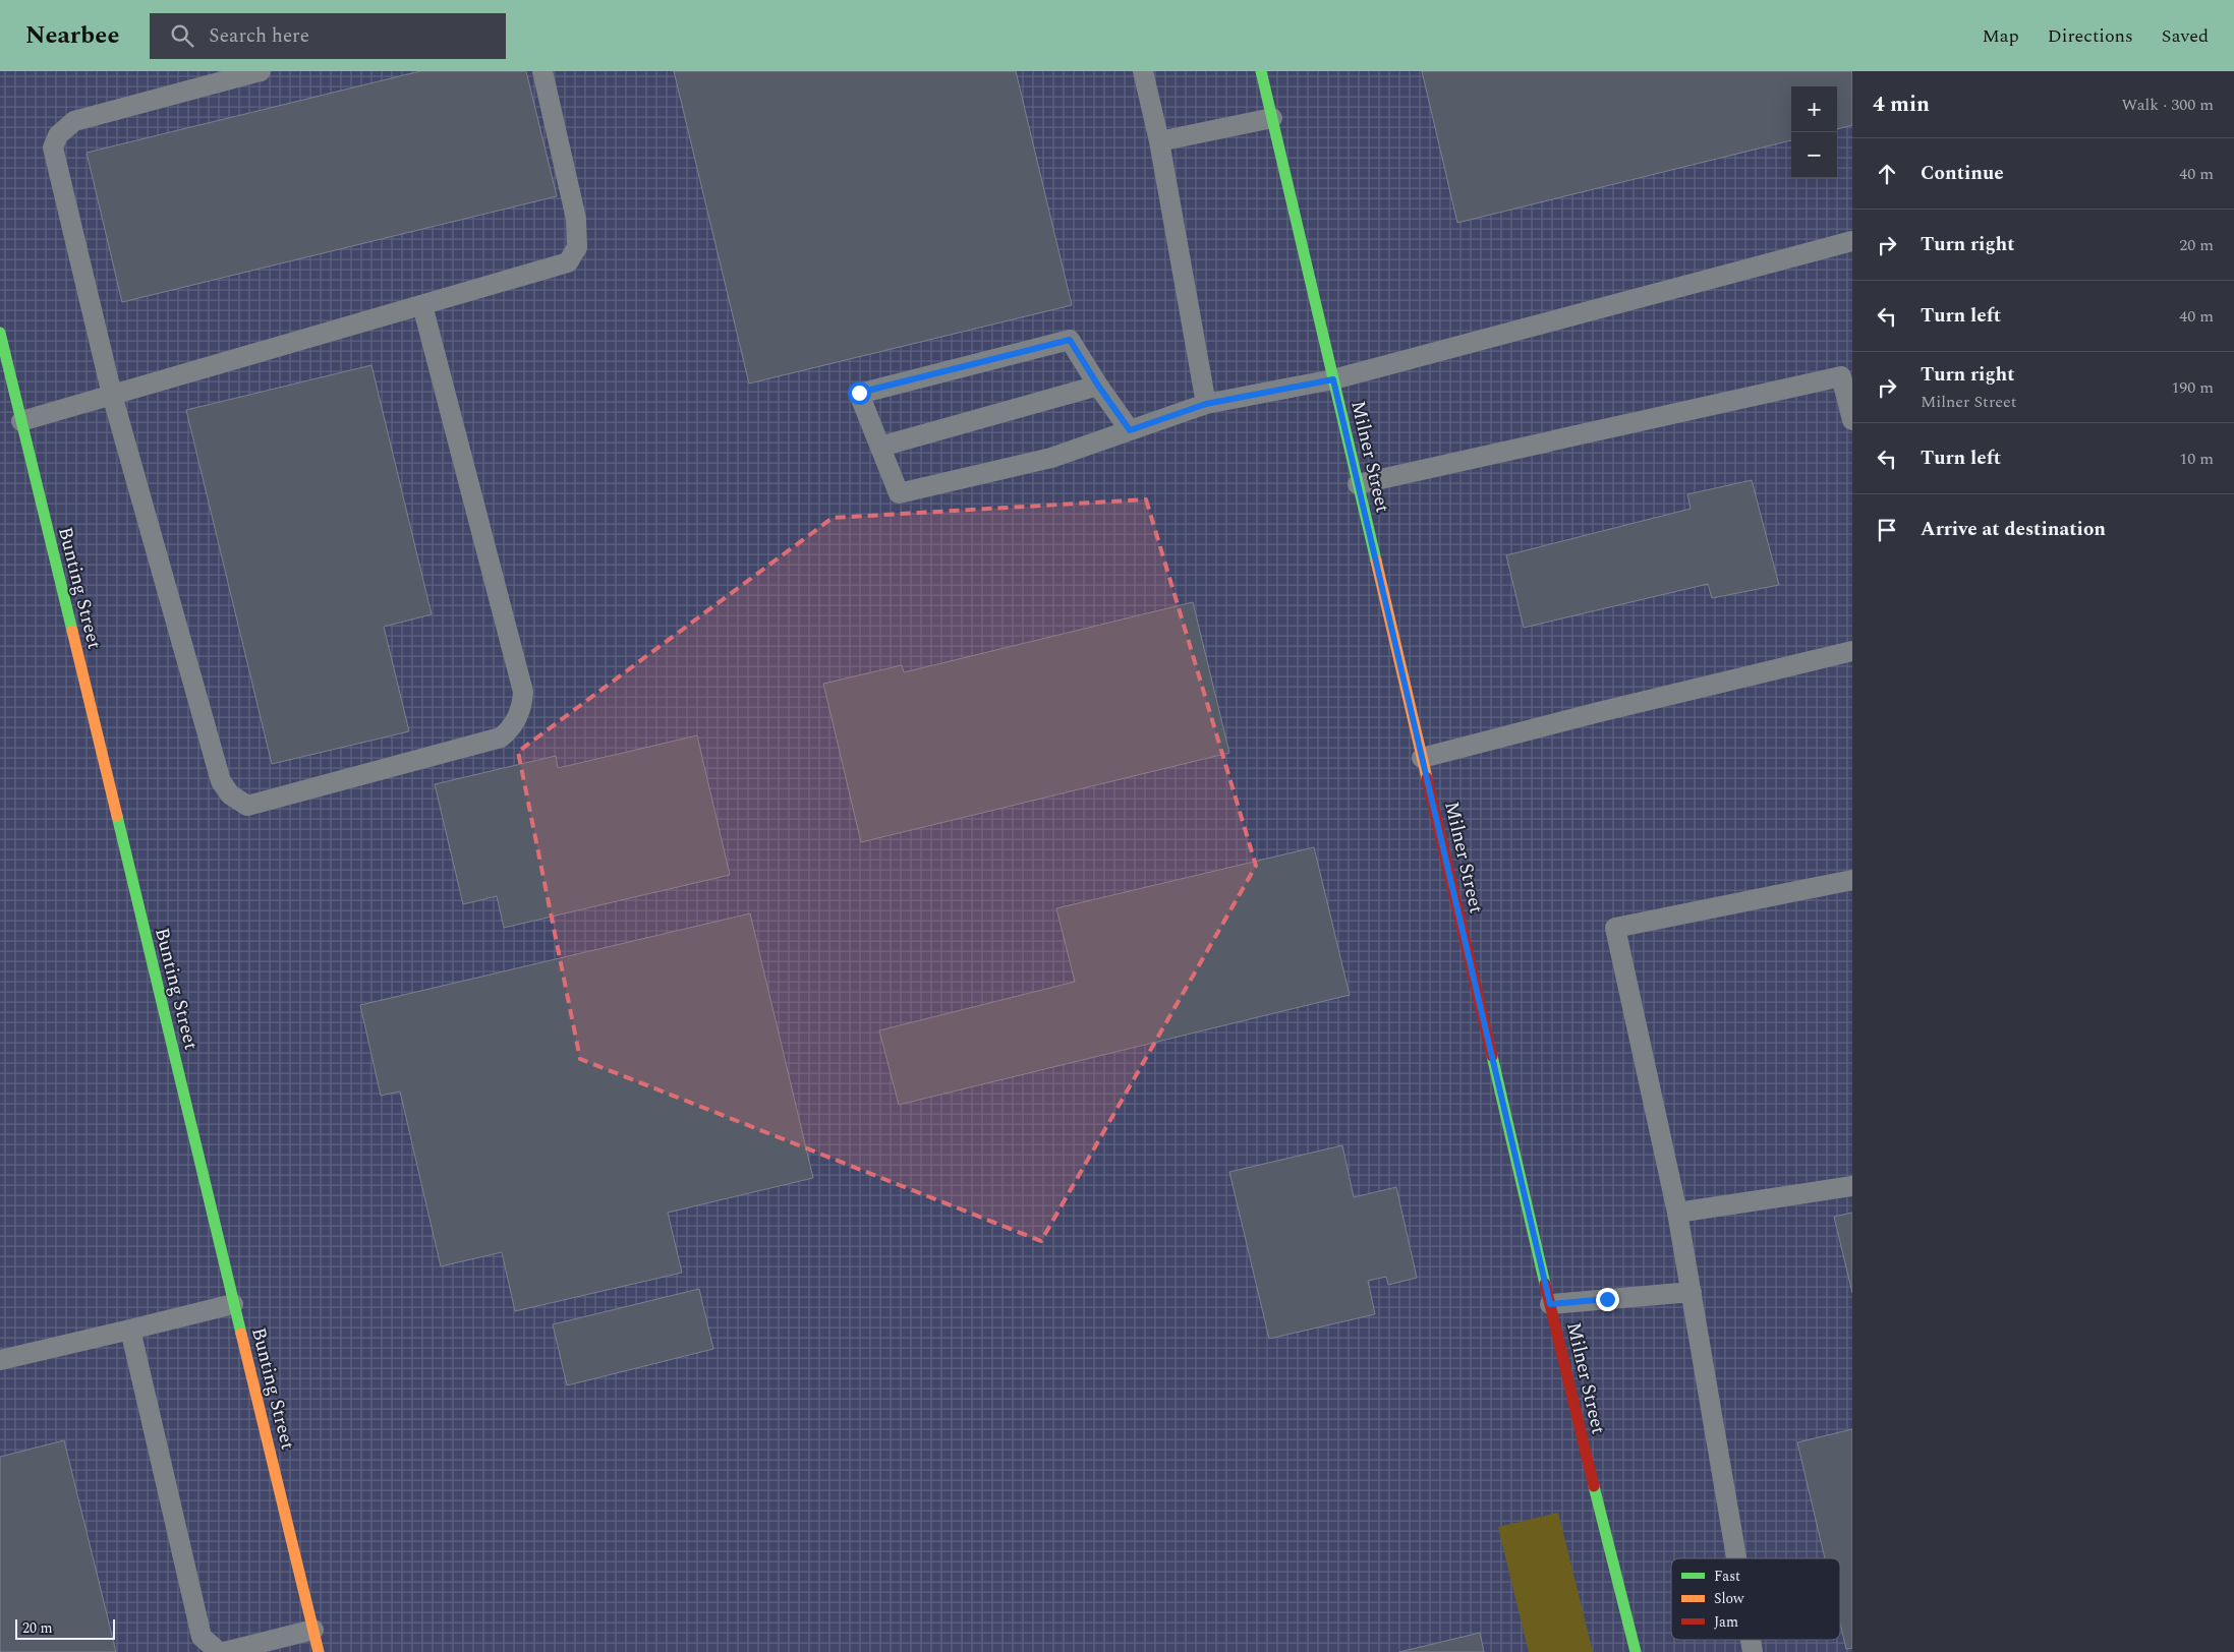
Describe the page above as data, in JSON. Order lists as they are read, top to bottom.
{
  "streets": {
    "street": ["Milner Street", "Bunting Street"]
  },
  "legend": ["Fast", "Slow", "Jam"],
  "scale_bar": "20 m",
  "page": {
    "header": "Nearbee",
    "search": "Search here",
    "nav": ["Map", "Directions", "Saved"],
    "heading": ["4 min", "Walk · 300 m"],
    "map_buttons": ["+", "−"],
    "list": [
      ["Continue", "40 m"],
      ["Turn right", "20 m"],
      ["Turn left", "40 m"],
      ["Turn right", "Milner Street", "190 m"],
      ["Turn left", "10 m"],
      "Arrive at destination"
    ],
    "scale": "20 m"
  }
}
